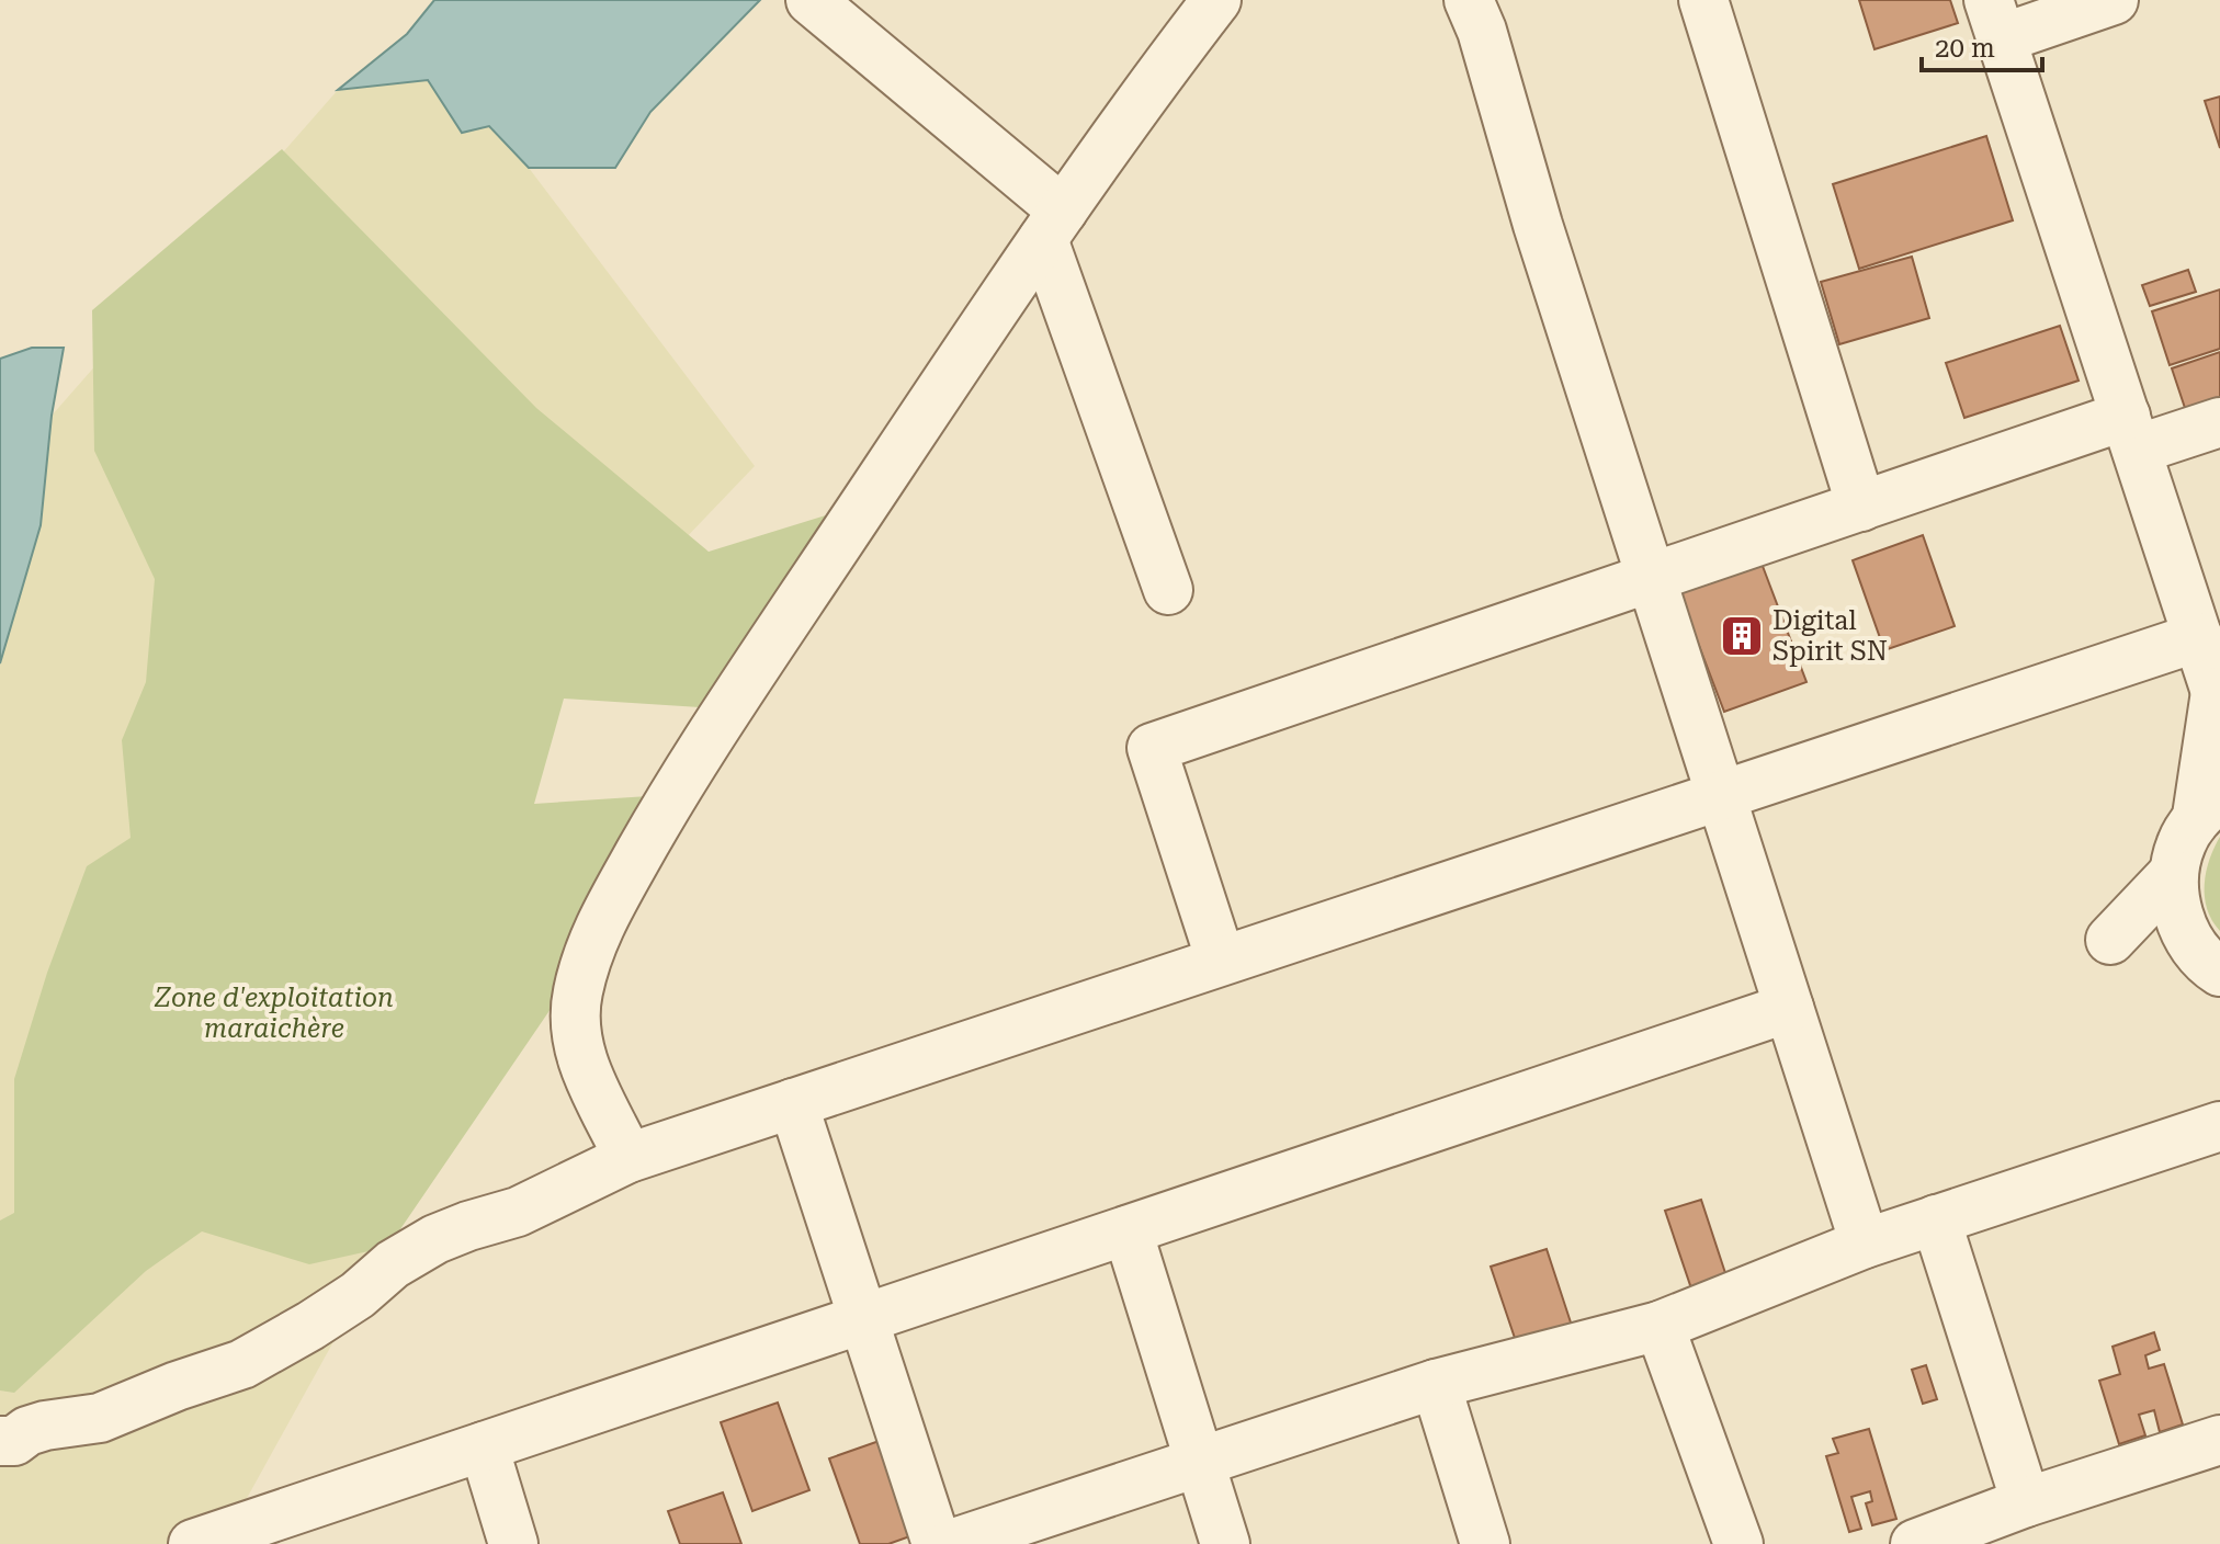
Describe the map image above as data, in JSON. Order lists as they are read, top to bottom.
{
  "parks": ["Zone d'exploitation maraichère"],
  "places": {
    "building": ["Digital Spirit SN"]
  },
  "scale_bar": "20 m"
}
